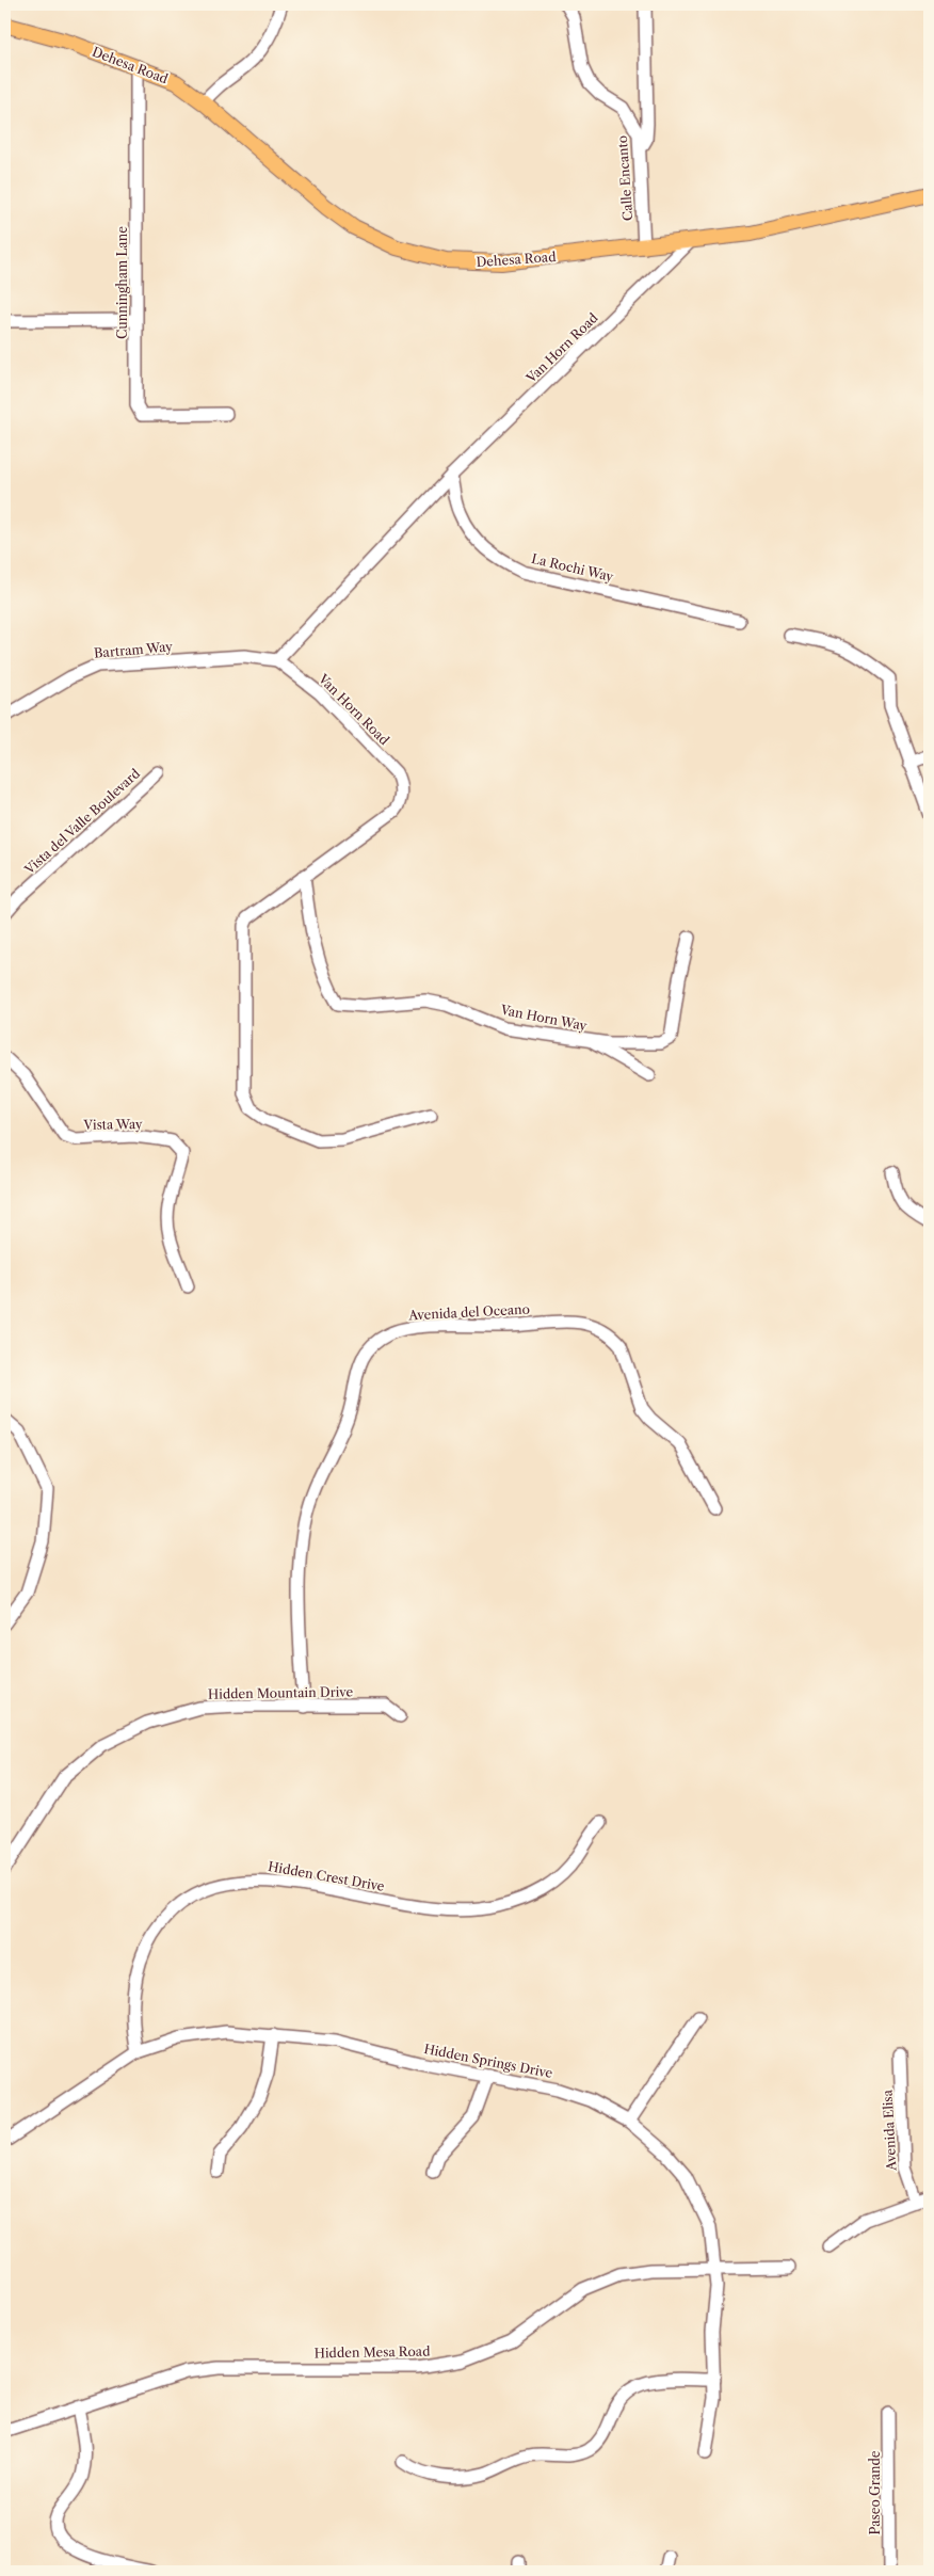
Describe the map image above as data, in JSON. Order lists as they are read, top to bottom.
{
  "streets": {
    "main road": ["Dehesa Road"],
    "street": [
      "Calle Encanto",
      "Cunningham Lane",
      "Van Horn Road",
      "La Rochi Way",
      "Bartram Way",
      "Vista del Valle Boulevard",
      "Van Horn Way",
      "Vista Way",
      "Avenida del Oceano",
      "Hidden Mountain Drive",
      "Hidden Crest Drive",
      "Hidden Springs Drive",
      "Avenida Elisa",
      "Hidden Mesa Road",
      "Paseo Grande"
    ]
  },
  "crossings": [
    ["Dehesa Road", "Calle Encanto"],
    ["Dehesa Road", "Cunningham Lane"],
    ["Dehesa Road", "Van Horn Road"],
    ["Van Horn Road", "La Rochi Way"],
    ["Van Horn Road", "Bartram Way"],
    ["Van Horn Road", "Van Horn Way"],
    ["Avenida del Oceano", "Hidden Mountain Drive"],
    ["Hidden Crest Drive", "Hidden Springs Drive"],
    ["Hidden Springs Drive", "Hidden Mesa Road"]
  ]
}
